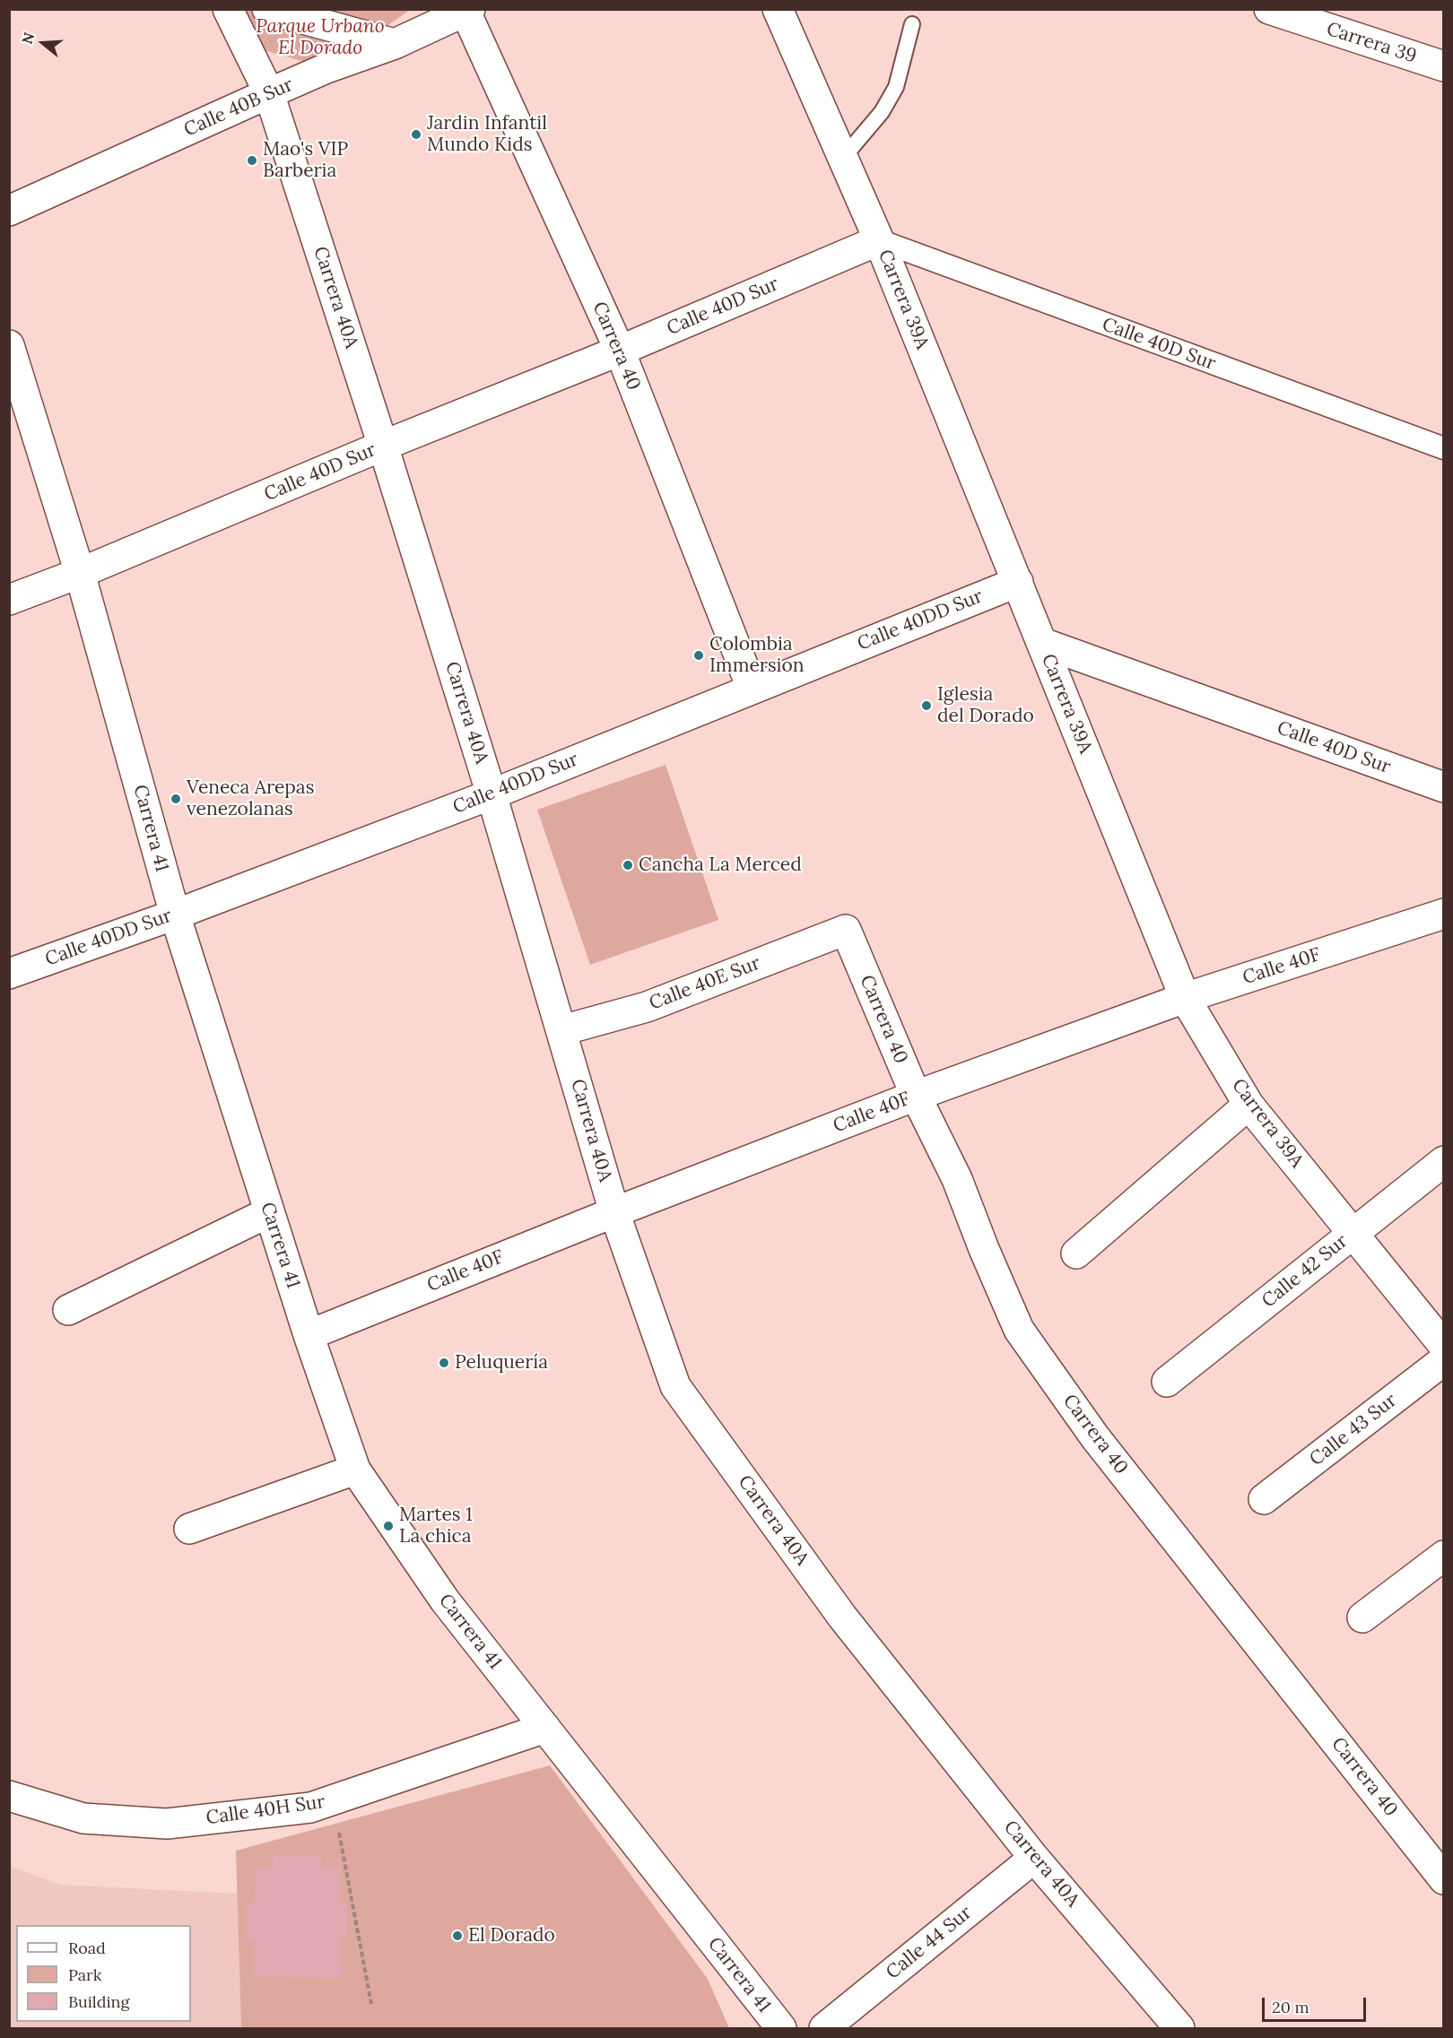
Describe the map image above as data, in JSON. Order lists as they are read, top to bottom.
{
  "streets": {
    "street": [
      "Carrera 39",
      "Calle 40B Sur",
      "Carrera 40A",
      "Carrera 39A",
      "Calle 40D Sur",
      "Carrera 40",
      "Calle 40DD Sur",
      "Carrera 41",
      "Calle 40F",
      "Calle 40E Sur",
      "Calle 42 Sur",
      "Calle 43 Sur",
      "Calle 40H Sur",
      "Calle 44 Sur"
    ]
  },
  "crossings": [
    ["Calle 40B Sur", "Carrera 40A"],
    ["Calle 40B Sur", "Carrera 40"],
    ["Carrera 40A", "Calle 40D Sur"],
    ["Carrera 40A", "Calle 40DD Sur"],
    ["Carrera 40A", "Calle 40F"],
    ["Carrera 40A", "Calle 40E Sur"],
    ["Carrera 40A", "Calle 44 Sur"],
    ["Carrera 39A", "Calle 40D Sur"],
    ["Carrera 39A", "Calle 40DD Sur"],
    ["Carrera 39A", "Calle 40F"],
    ["Carrera 39A", "Calle 42 Sur"],
    ["Calle 40D Sur", "Carrera 40"],
    ["Calle 40D Sur", "Carrera 41"],
    ["Carrera 40", "Calle 40DD Sur"],
    ["Carrera 40", "Calle 40F"],
    ["Carrera 40", "Calle 40E Sur"],
    ["Calle 40DD Sur", "Carrera 41"],
    ["Carrera 41", "Calle 40F"],
    ["Carrera 41", "Calle 40H Sur"]
  ],
  "parks": ["Parque Urbano El Dorado"],
  "places": [
    "Jardin Infantil Mundo Kids",
    "Mao's VIP Barberia",
    "Colombia Immersion",
    "Iglesia del Dorado",
    "Veneca Arepas venezolanas",
    "Cancha La Merced",
    "Peluquería",
    "Martes 1 La chica",
    "El Dorado"
  ],
  "legend": ["Road", "Park", "Building"],
  "scale_bar": "20 m",
  "north": "left"
}
